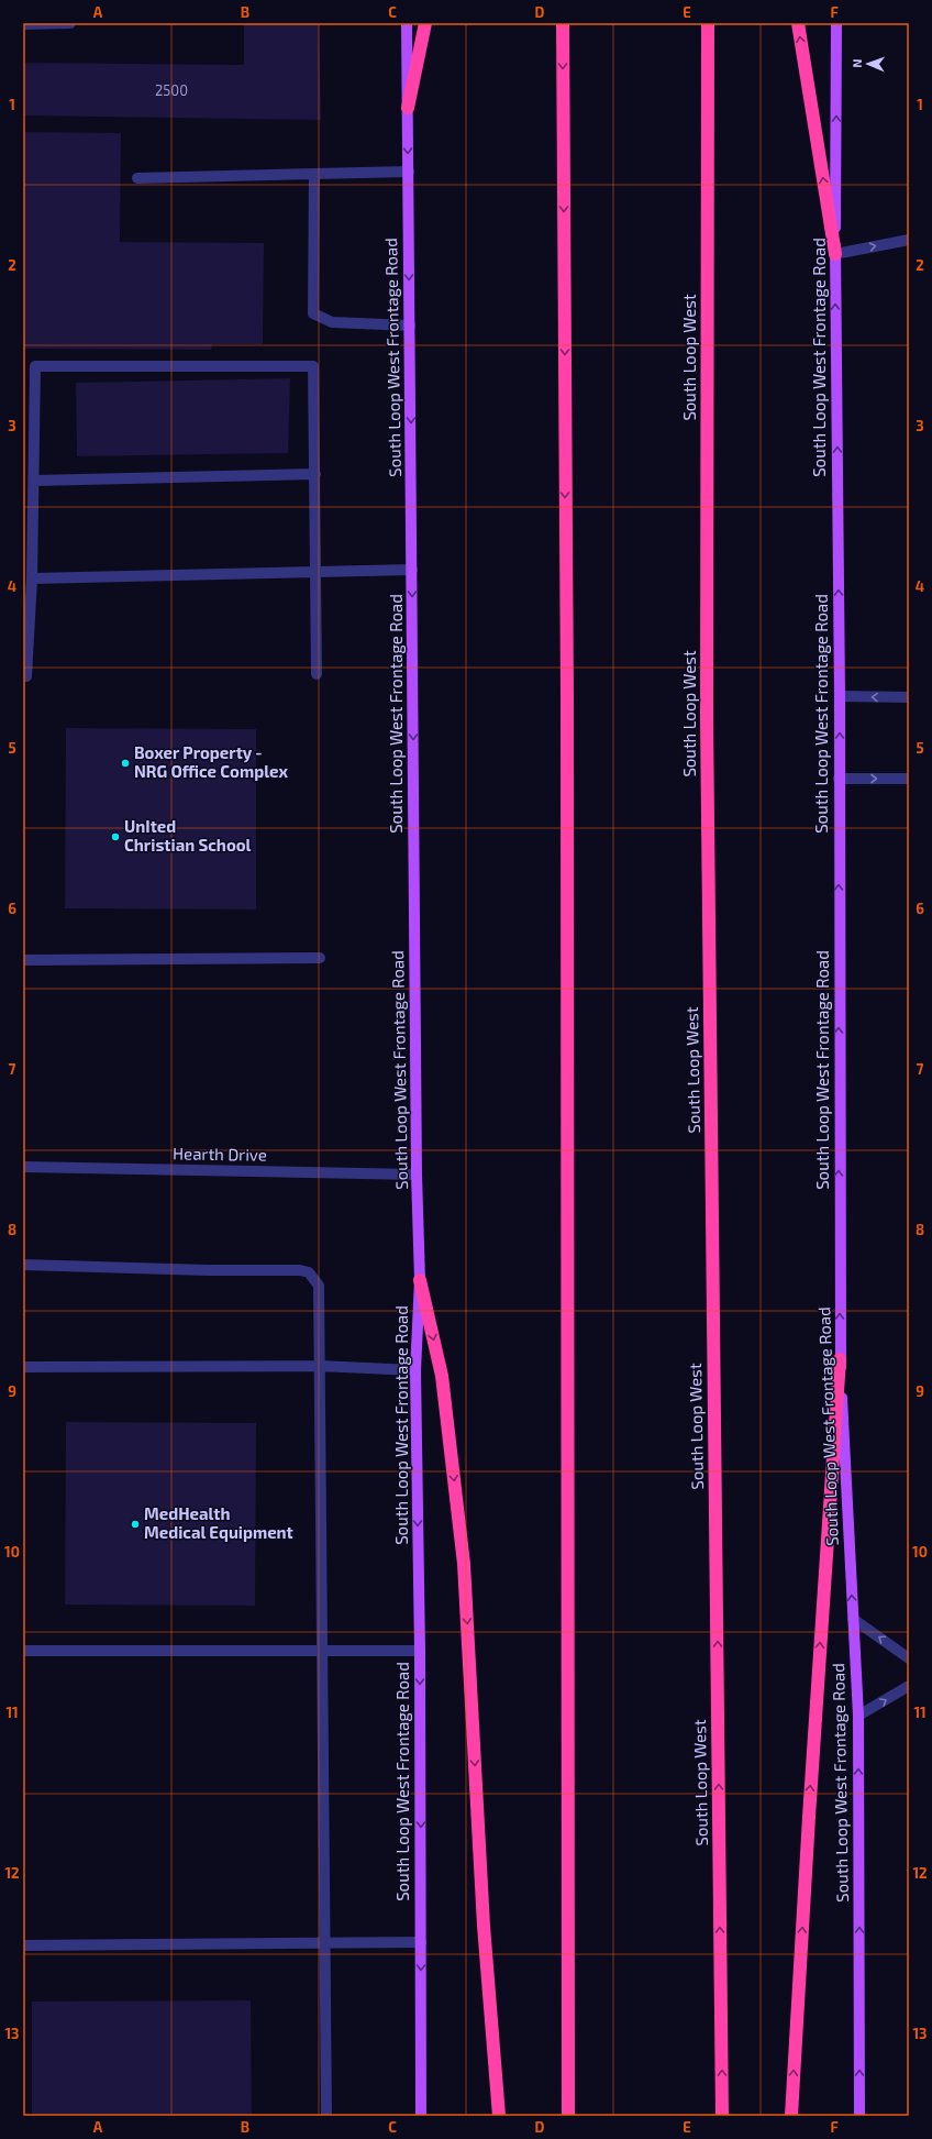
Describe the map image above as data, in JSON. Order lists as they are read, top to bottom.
{
  "streets": {
    "highway": ["South Loop West"],
    "main road": ["South Loop West Frontage Road"],
    "street": ["Hearth Drive"]
  },
  "crossings": [
    ["South Loop West Frontage Road", "Hearth Drive"]
  ],
  "places": ["Boxer Property - NRG Office Complex", "UnIted Christian School", "MedHealth Medical Equipment"],
  "house_numbers": ["2500"],
  "north": "left",
  "grid": {
    "columns": [
      "A",
      "B",
      "C",
      "D",
      "E",
      "F"
    ],
    "rows": [
      "1",
      "2",
      "3",
      "4",
      "5",
      "6",
      "7",
      "8",
      "9",
      "10",
      "11",
      "12",
      "13"
    ]
  }
}
